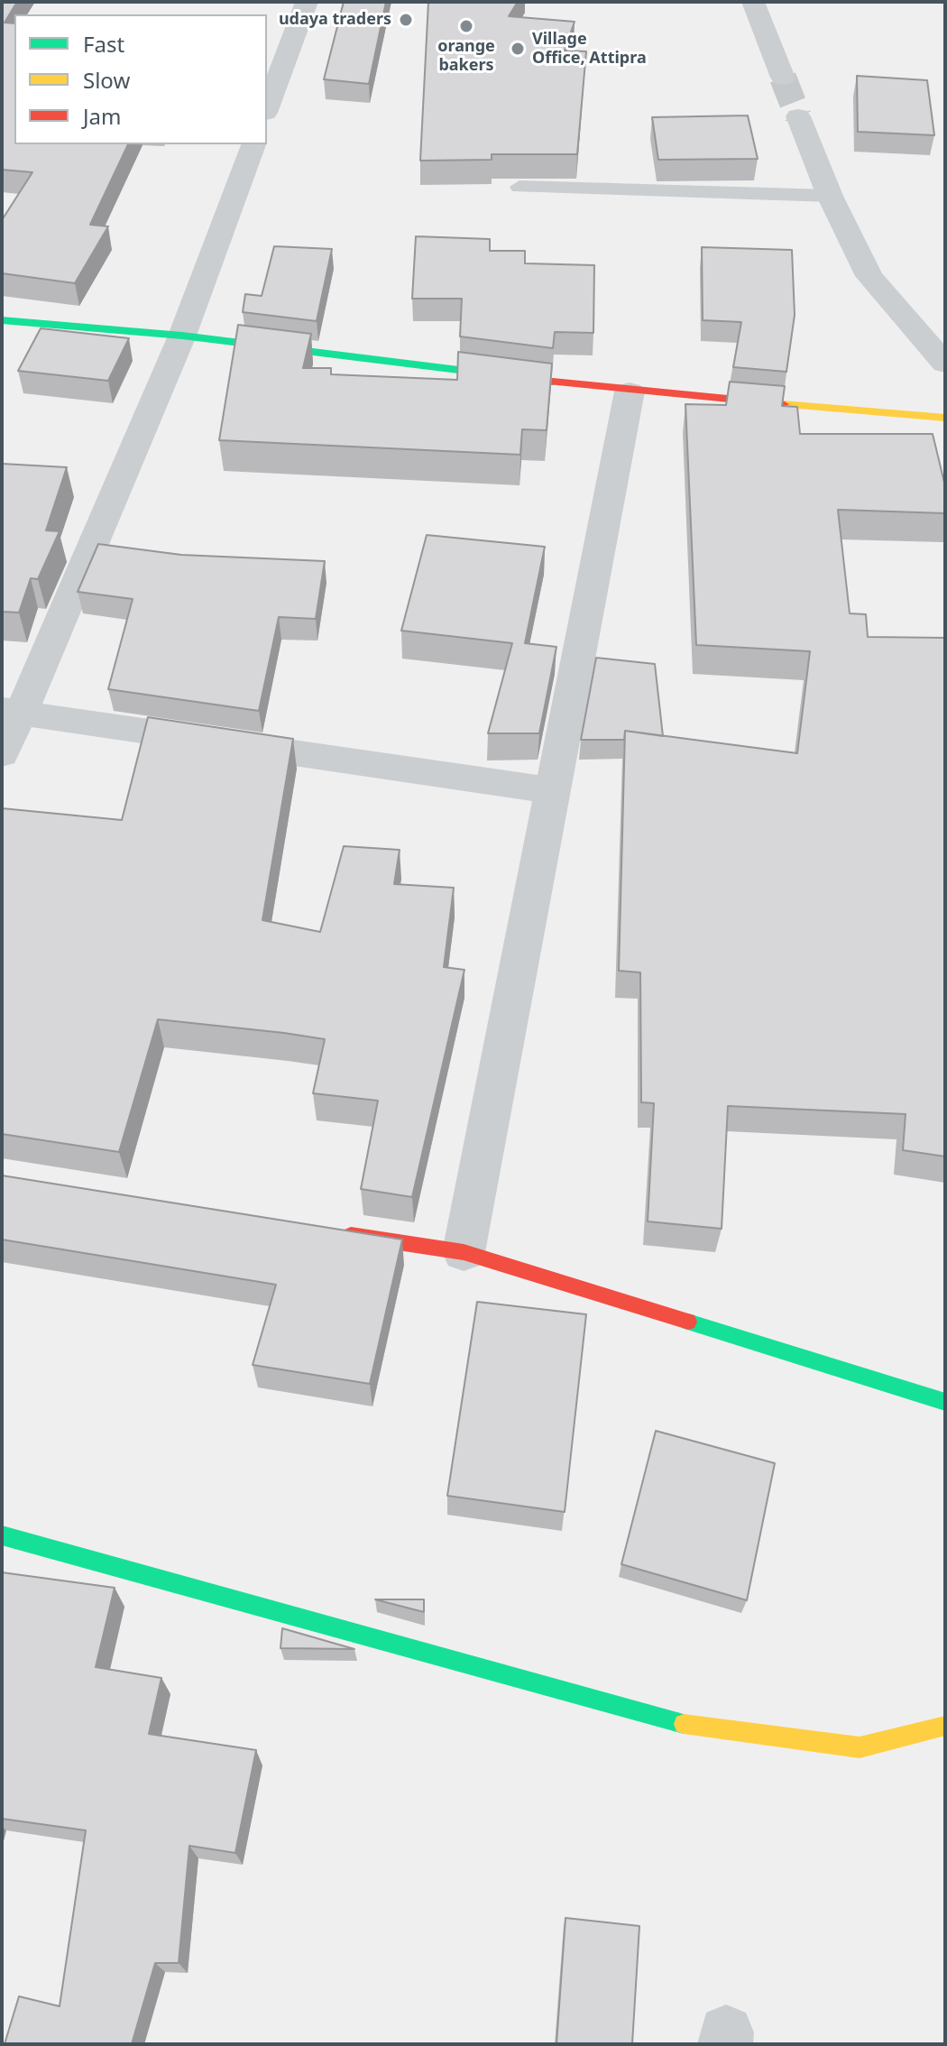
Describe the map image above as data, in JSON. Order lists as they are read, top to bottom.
{
  "places": ["udaya traders", "orange bakers", "Village Office, Attipra"],
  "legend": ["Fast", "Slow", "Jam"]
}
